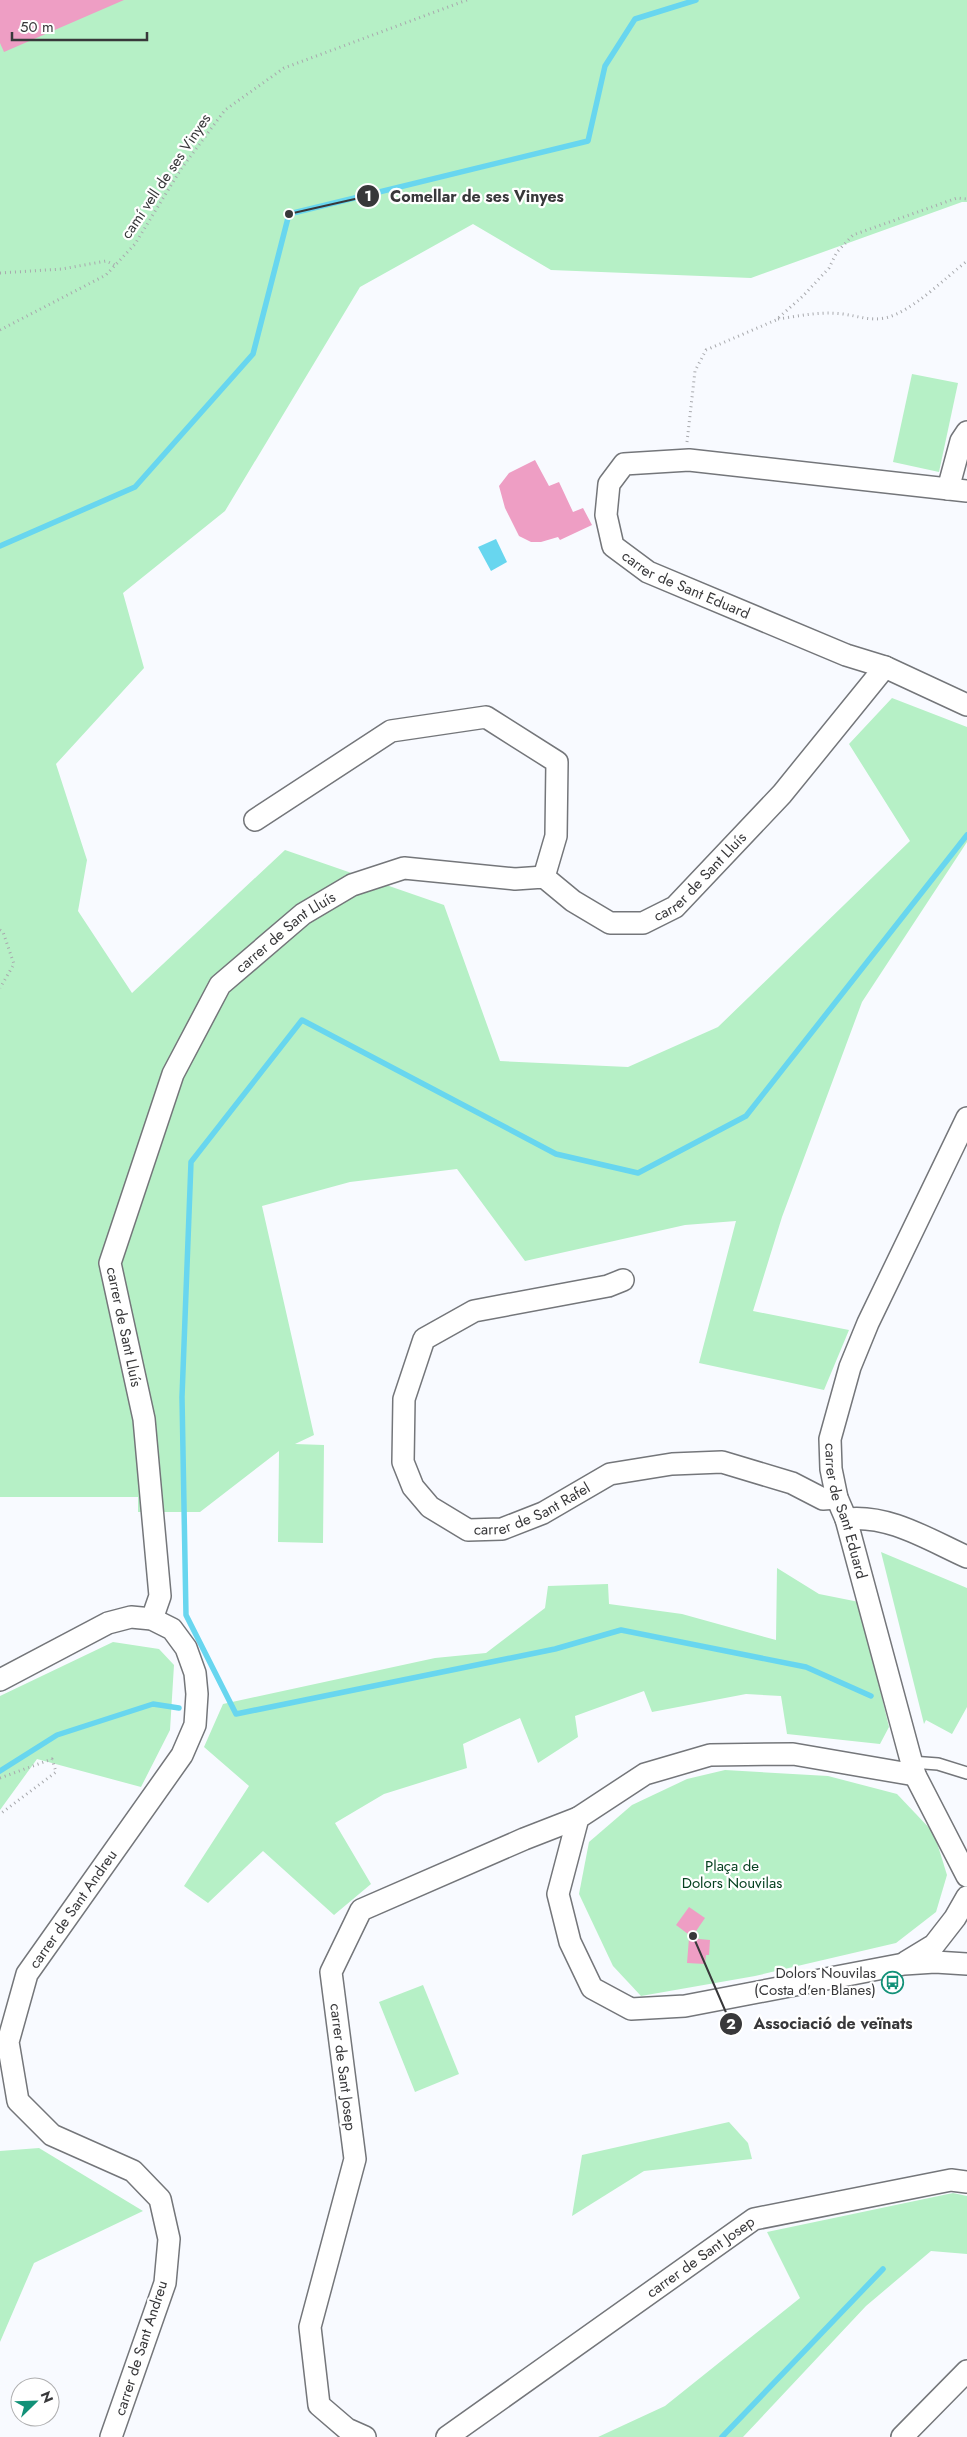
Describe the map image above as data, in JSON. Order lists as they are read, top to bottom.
{
  "streets": {
    "street": [
      "carrer de Sant Eduard",
      "carrer de Sant Lluís",
      "carrer de Sant Rafel",
      "carrer de Sant Andreu",
      "carrer de Sant Josep"
    ],
    "path": ["camí vell de ses Vinyes"]
  },
  "crossings": [
    ["carrer de Sant Eduard", "carrer de Sant Lluís"],
    ["carrer de Sant Eduard", "carrer de Sant Rafel"],
    ["carrer de Sant Lluís", "carrer de Sant Andreu"]
  ],
  "parks": ["Plaça de Dolors Nouvilas"],
  "places": {
    "other": ["Comellar de ses Vinyes", "Associació de veïnats"],
    "bus stop": ["Dolors Nouvilas (Costa d'en Blanes)"]
  },
  "scale_bar": "50 m",
  "north": "top right"
}
